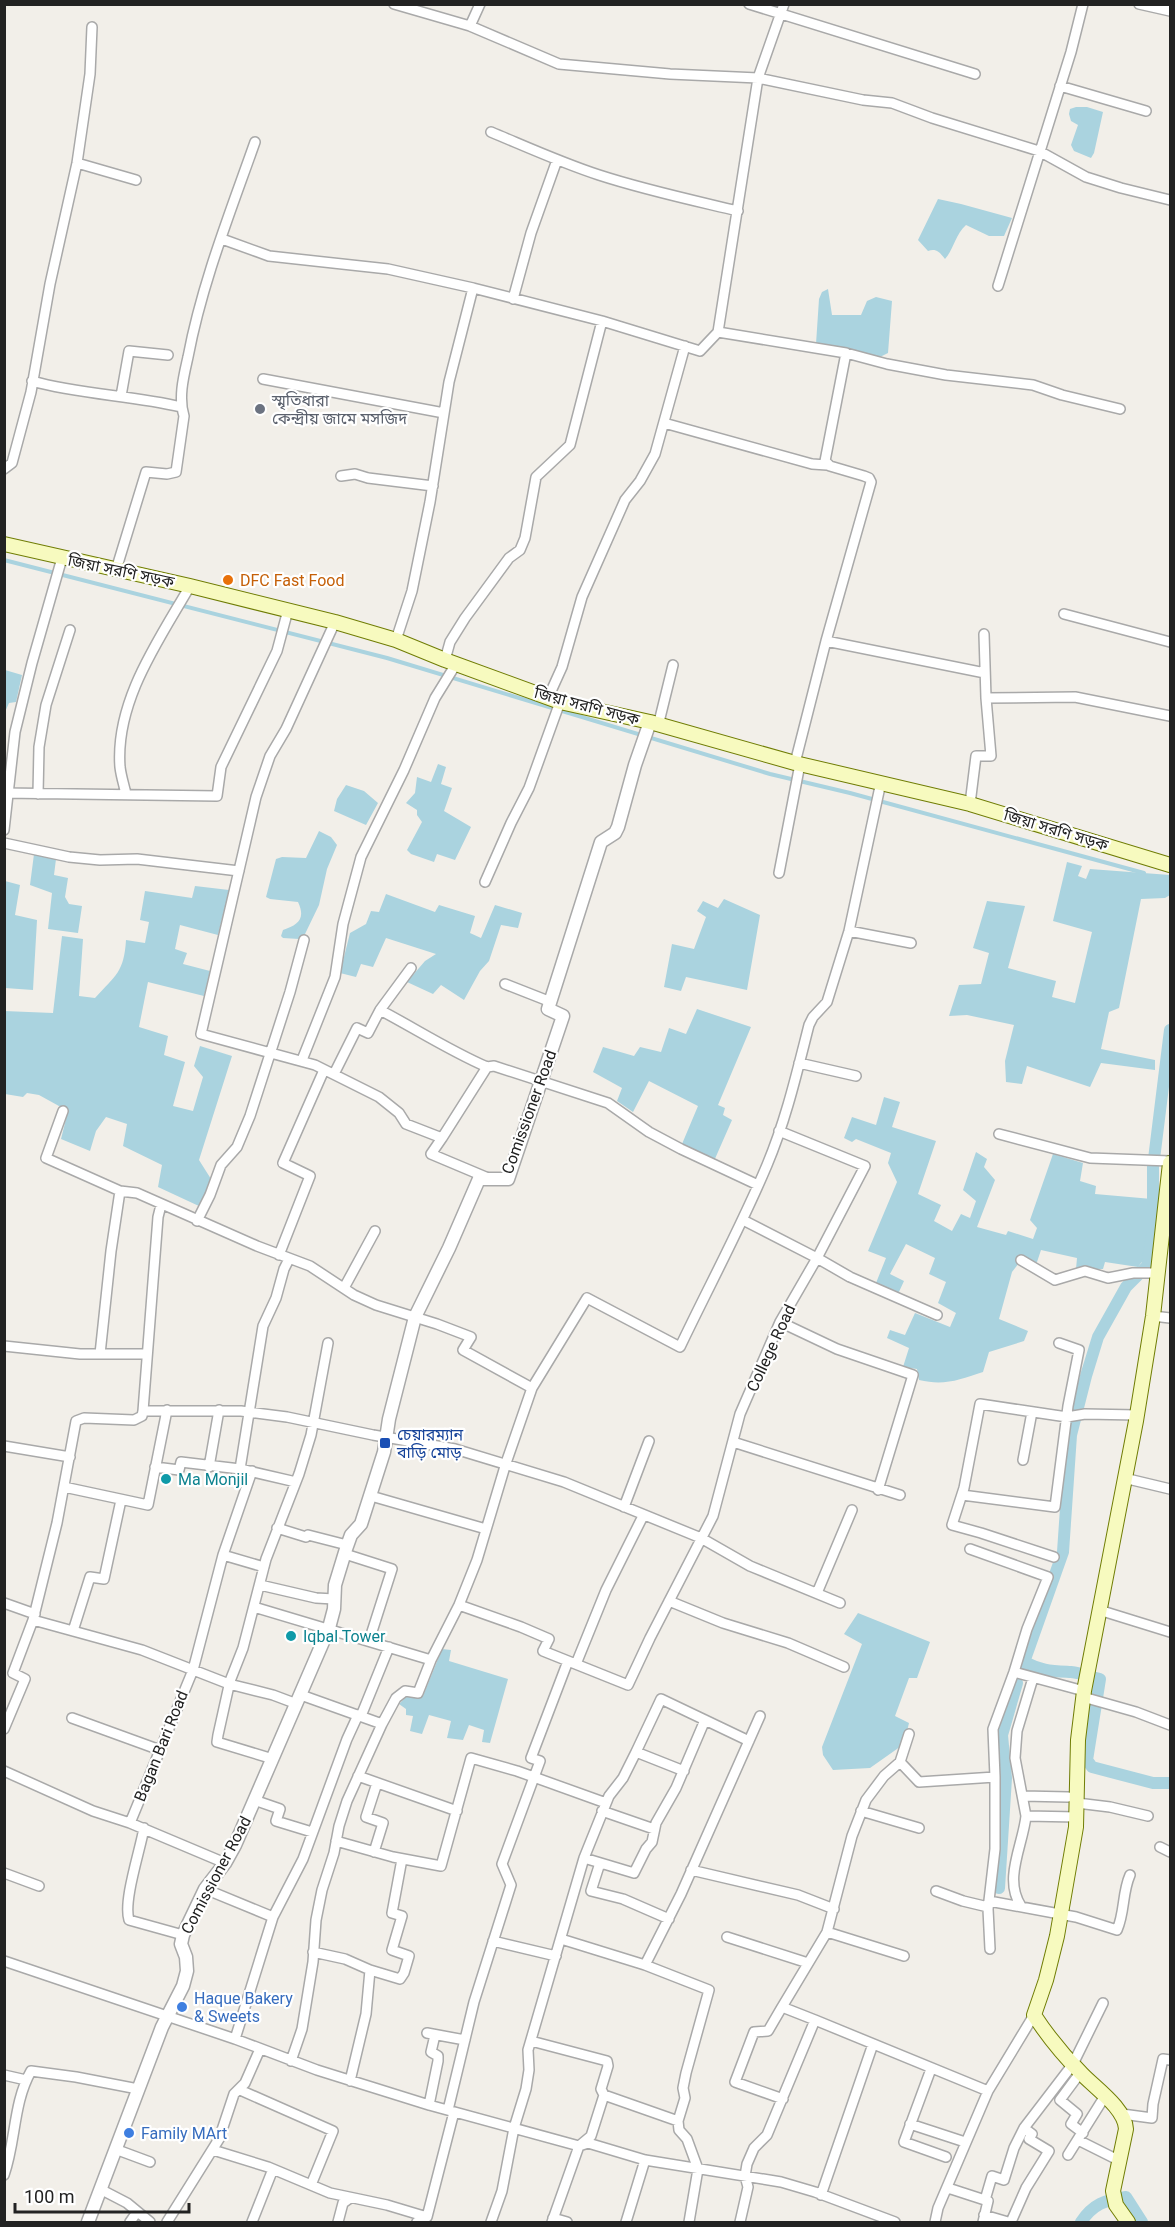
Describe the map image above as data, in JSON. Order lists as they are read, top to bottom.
{
  "streets": {
    "main road": ["জিয়া সরণি সড়ক"],
    "street": ["Comissioner Road", "College Road", "Bagan Bari Road"]
  },
  "crossings": [
    ["Comissioner Road", "Bagan Bari Road"]
  ],
  "places": {
    "other": [
      "স্মৃতিধারা কেন্দ্রীয় জামে মসজিদ",
      "DFC Fast Food",
      "Ma Monjil",
      "Iqbal Tower",
      "Haque Bakery & Sweets",
      "Family MArt"
    ],
    "transit": ["চেয়ারম্যান বাড়ি মোড়"]
  },
  "scale_bar": "100 m"
}
